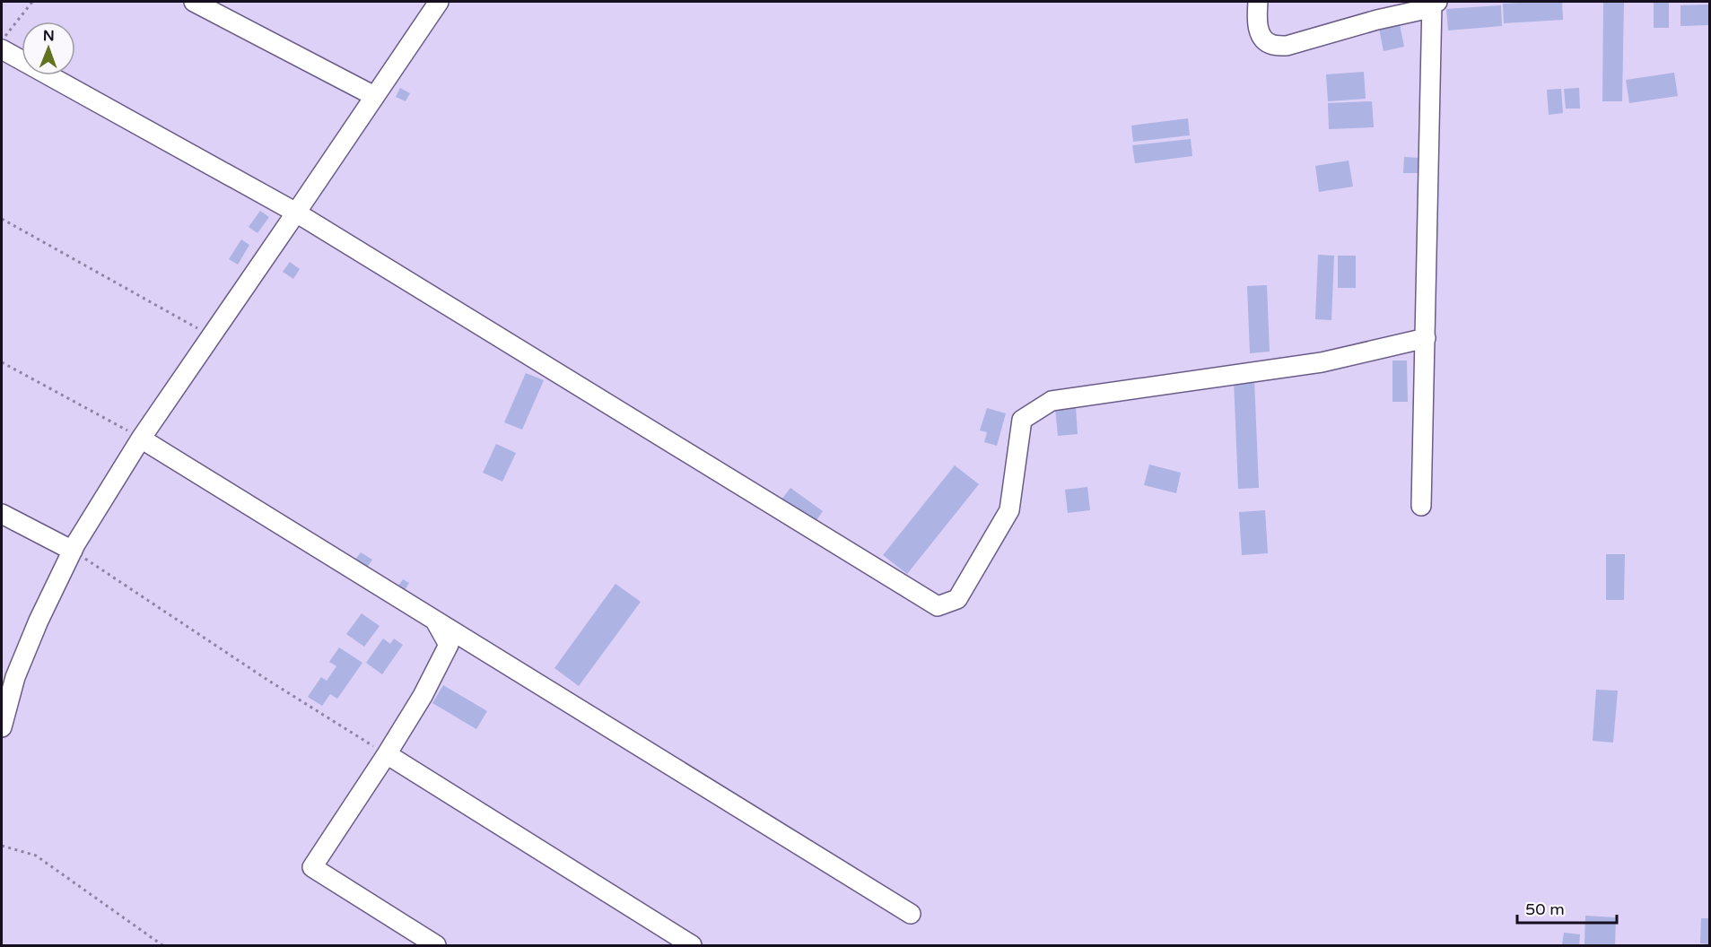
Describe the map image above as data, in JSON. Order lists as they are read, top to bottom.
{
  "scale_bar": "50 m",
  "north": "top"
}
